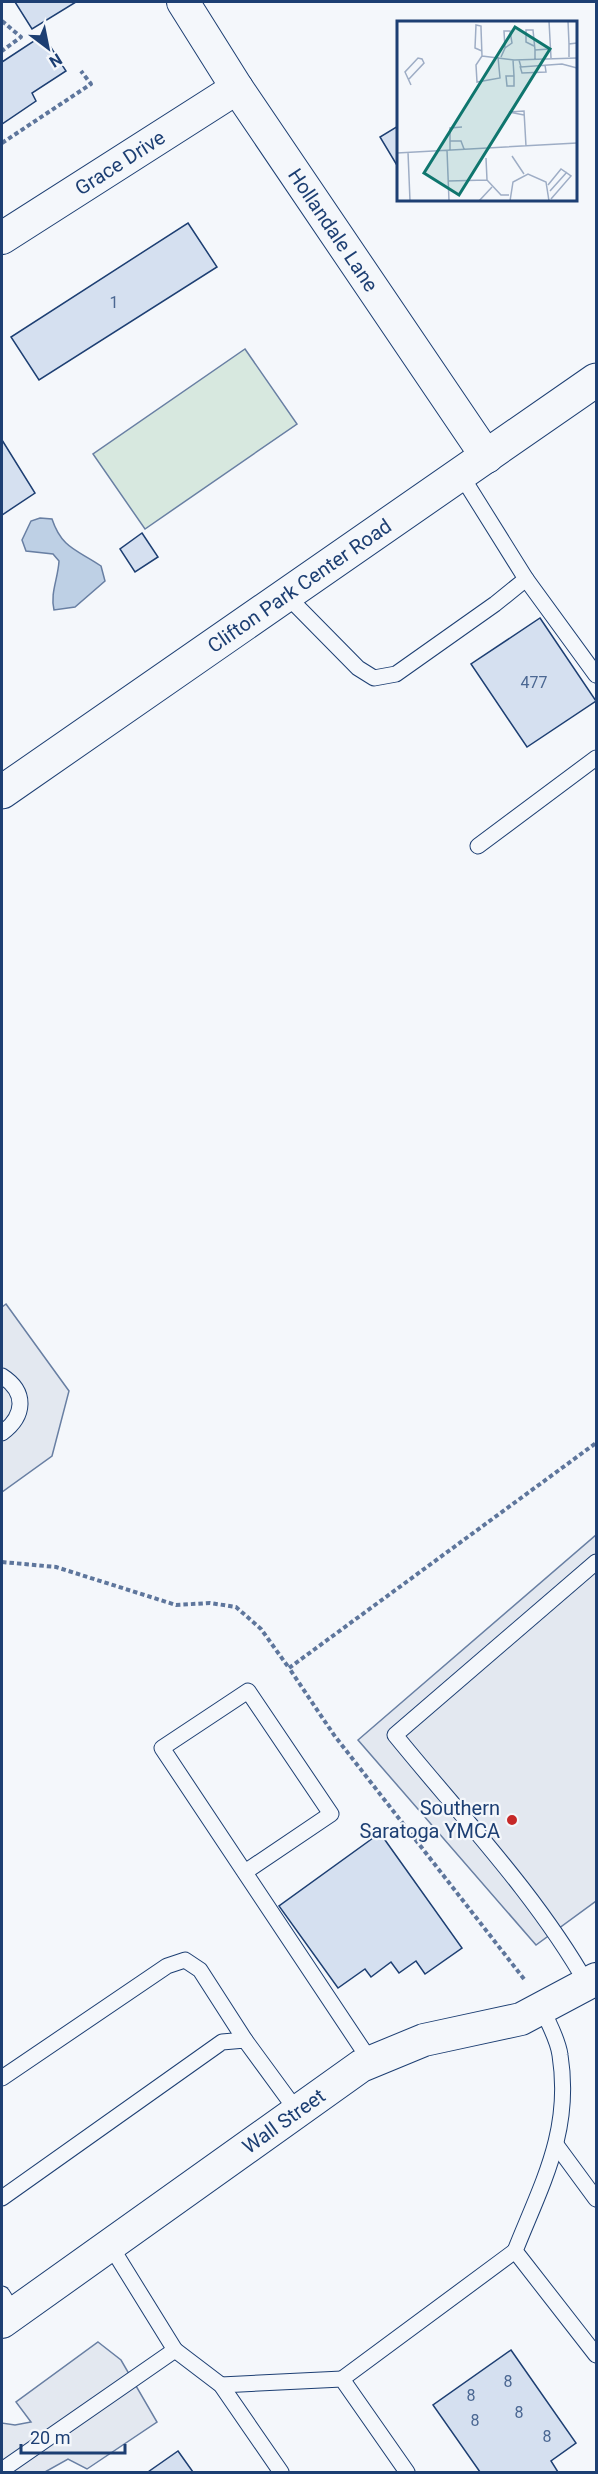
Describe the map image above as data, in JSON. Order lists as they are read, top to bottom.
{
  "streets": {
    "street": [
      "Grace Drive",
      "Hollandale Lane",
      "Clifton Park Center Road",
      "Wall Street"
    ]
  },
  "crossings": [
    ["Grace Drive", "Hollandale Lane"],
    ["Hollandale Lane", "Clifton Park Center Road"]
  ],
  "places": ["Southern Saratoga YMCA"],
  "house_numbers": [
    "1",
    "477",
    "8",
    "8",
    "8",
    "8",
    "8"
  ],
  "scale_bar": "20 m",
  "north": "bottom right"
}
